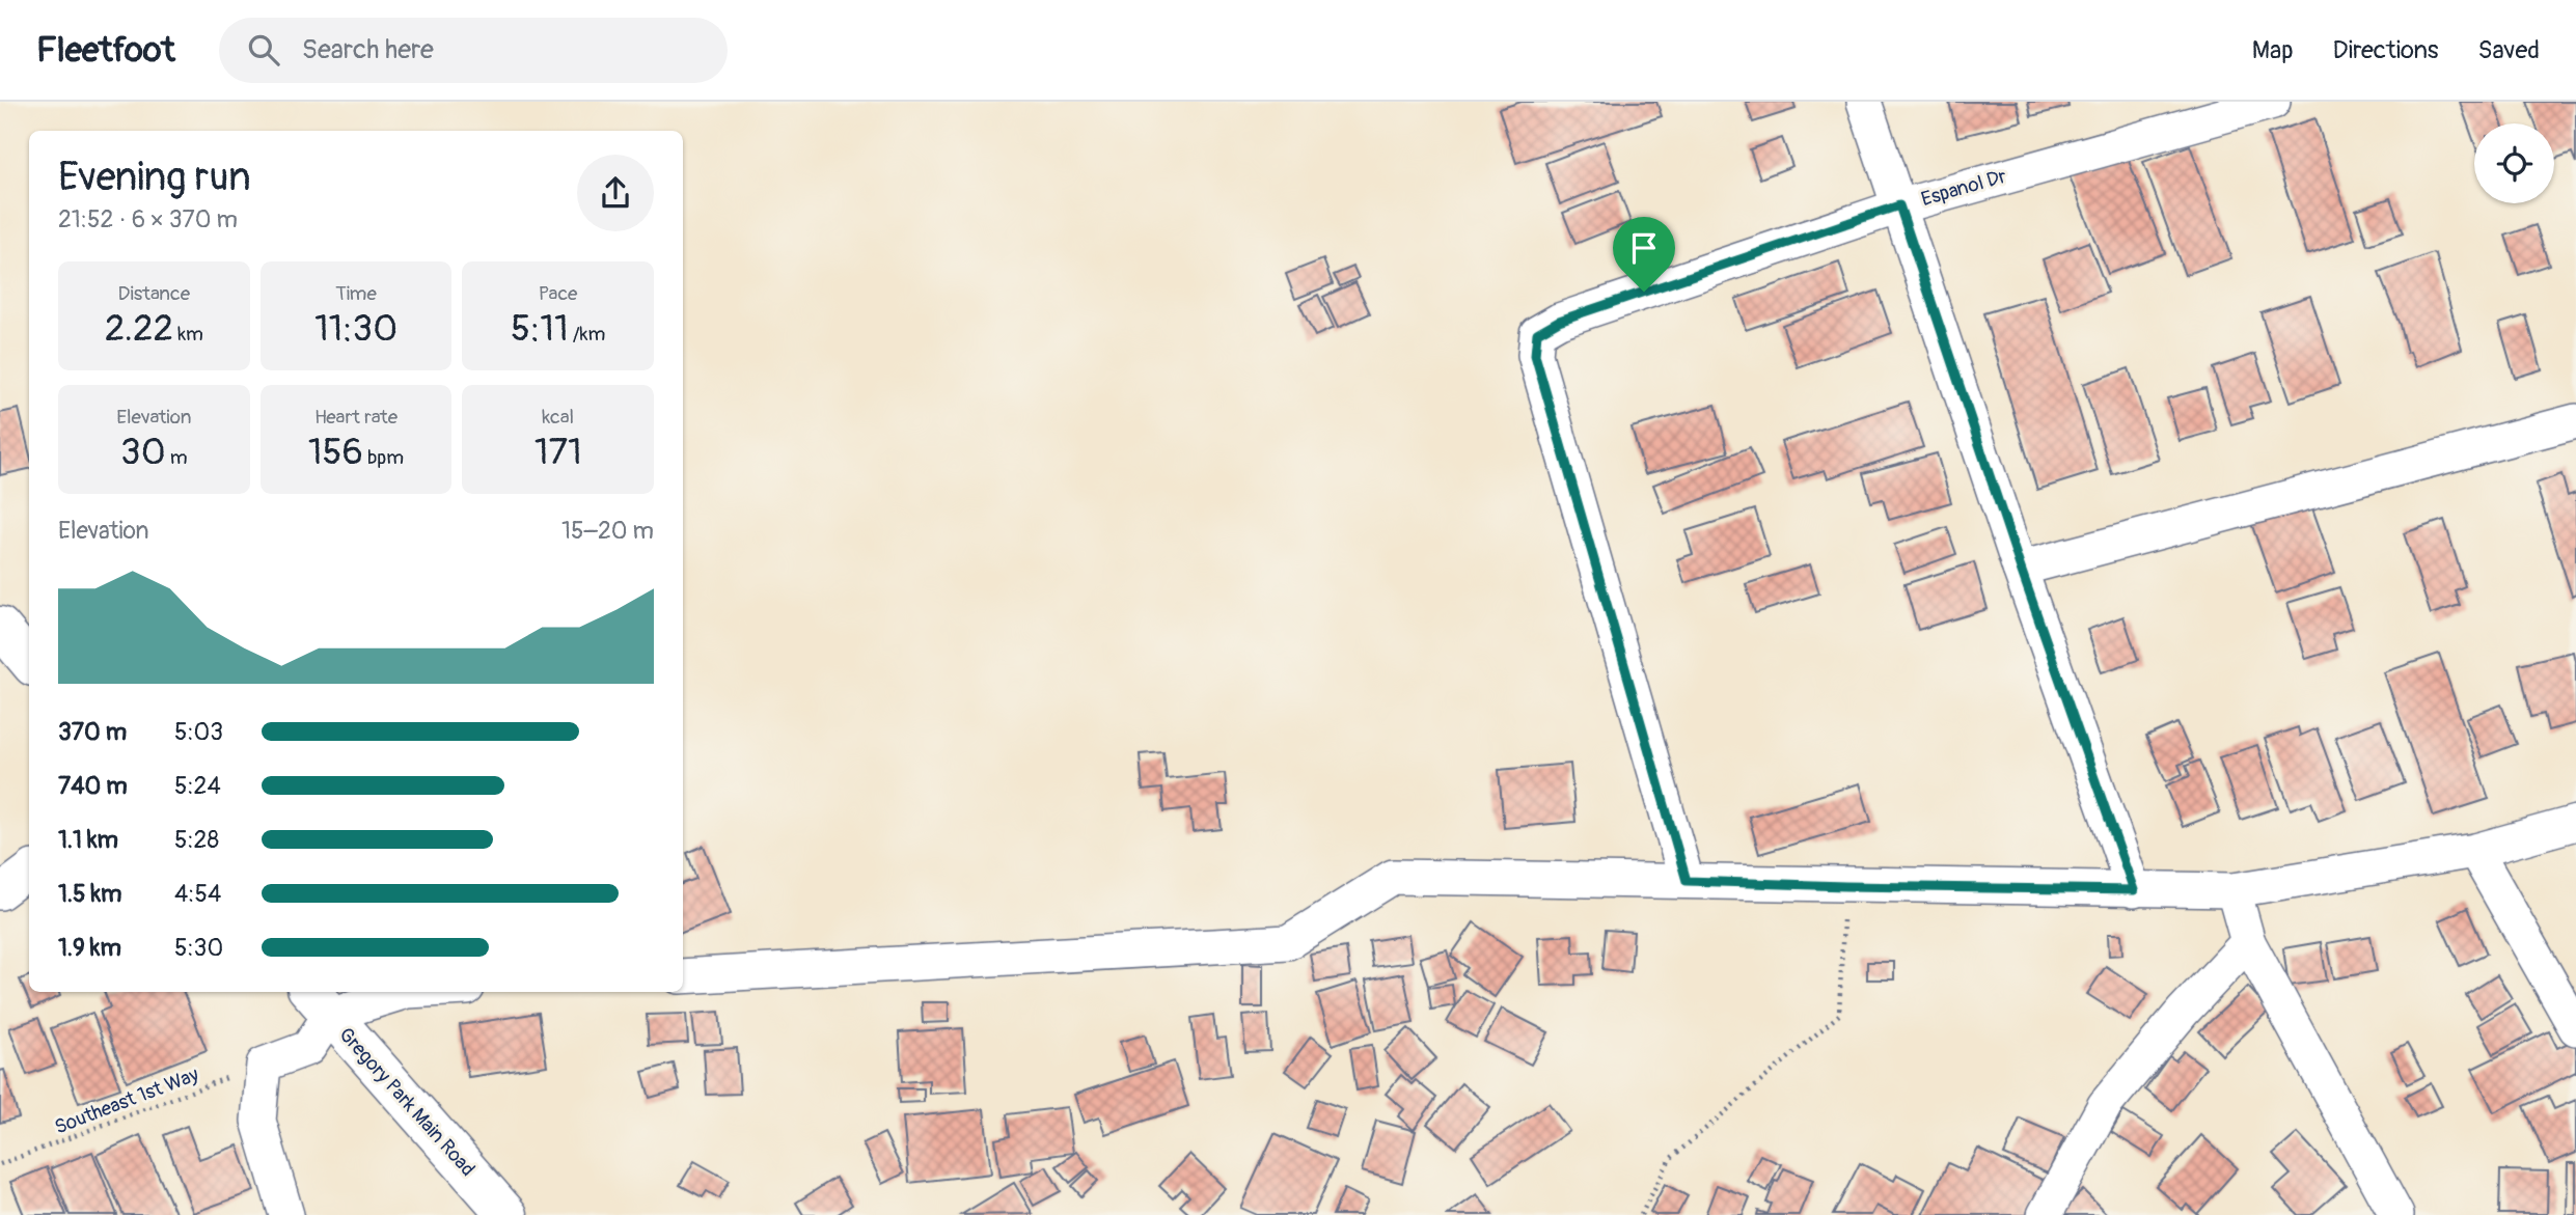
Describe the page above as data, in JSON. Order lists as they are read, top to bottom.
{
  "streets": {
    "street": ["Espanol Dr", "Gregory Park Main Road"],
    "path": ["Southeast 1st Way"]
  },
  "page": {
    "header": "Fleetfoot",
    "search": "Search here",
    "nav": ["Map", "Directions", "Saved"],
    "heading": ["Evening run", "21:52 · 6 × 370 m"],
    "stats": [
      ["Distance", "2.22 km"],
      ["Time", "11:30"],
      ["Pace", "5:11 /km"],
      ["Elevation", "30 m"],
      ["Heart rate", "156 bpm"],
      ["kcal", "171"]
    ],
    "chart": ["Elevation", "15–20 m"],
    "list": [
      {
        "name": "370 m",
        "note": "5:03"
      },
      {
        "name": "740 m",
        "note": "5:24"
      },
      {
        "name": "1.1 km",
        "note": "5:28"
      },
      {
        "name": "1.5 km",
        "note": "4:54"
      },
      {
        "name": "1.9 km",
        "note": "5:30"
      }
    ]
  }
}
